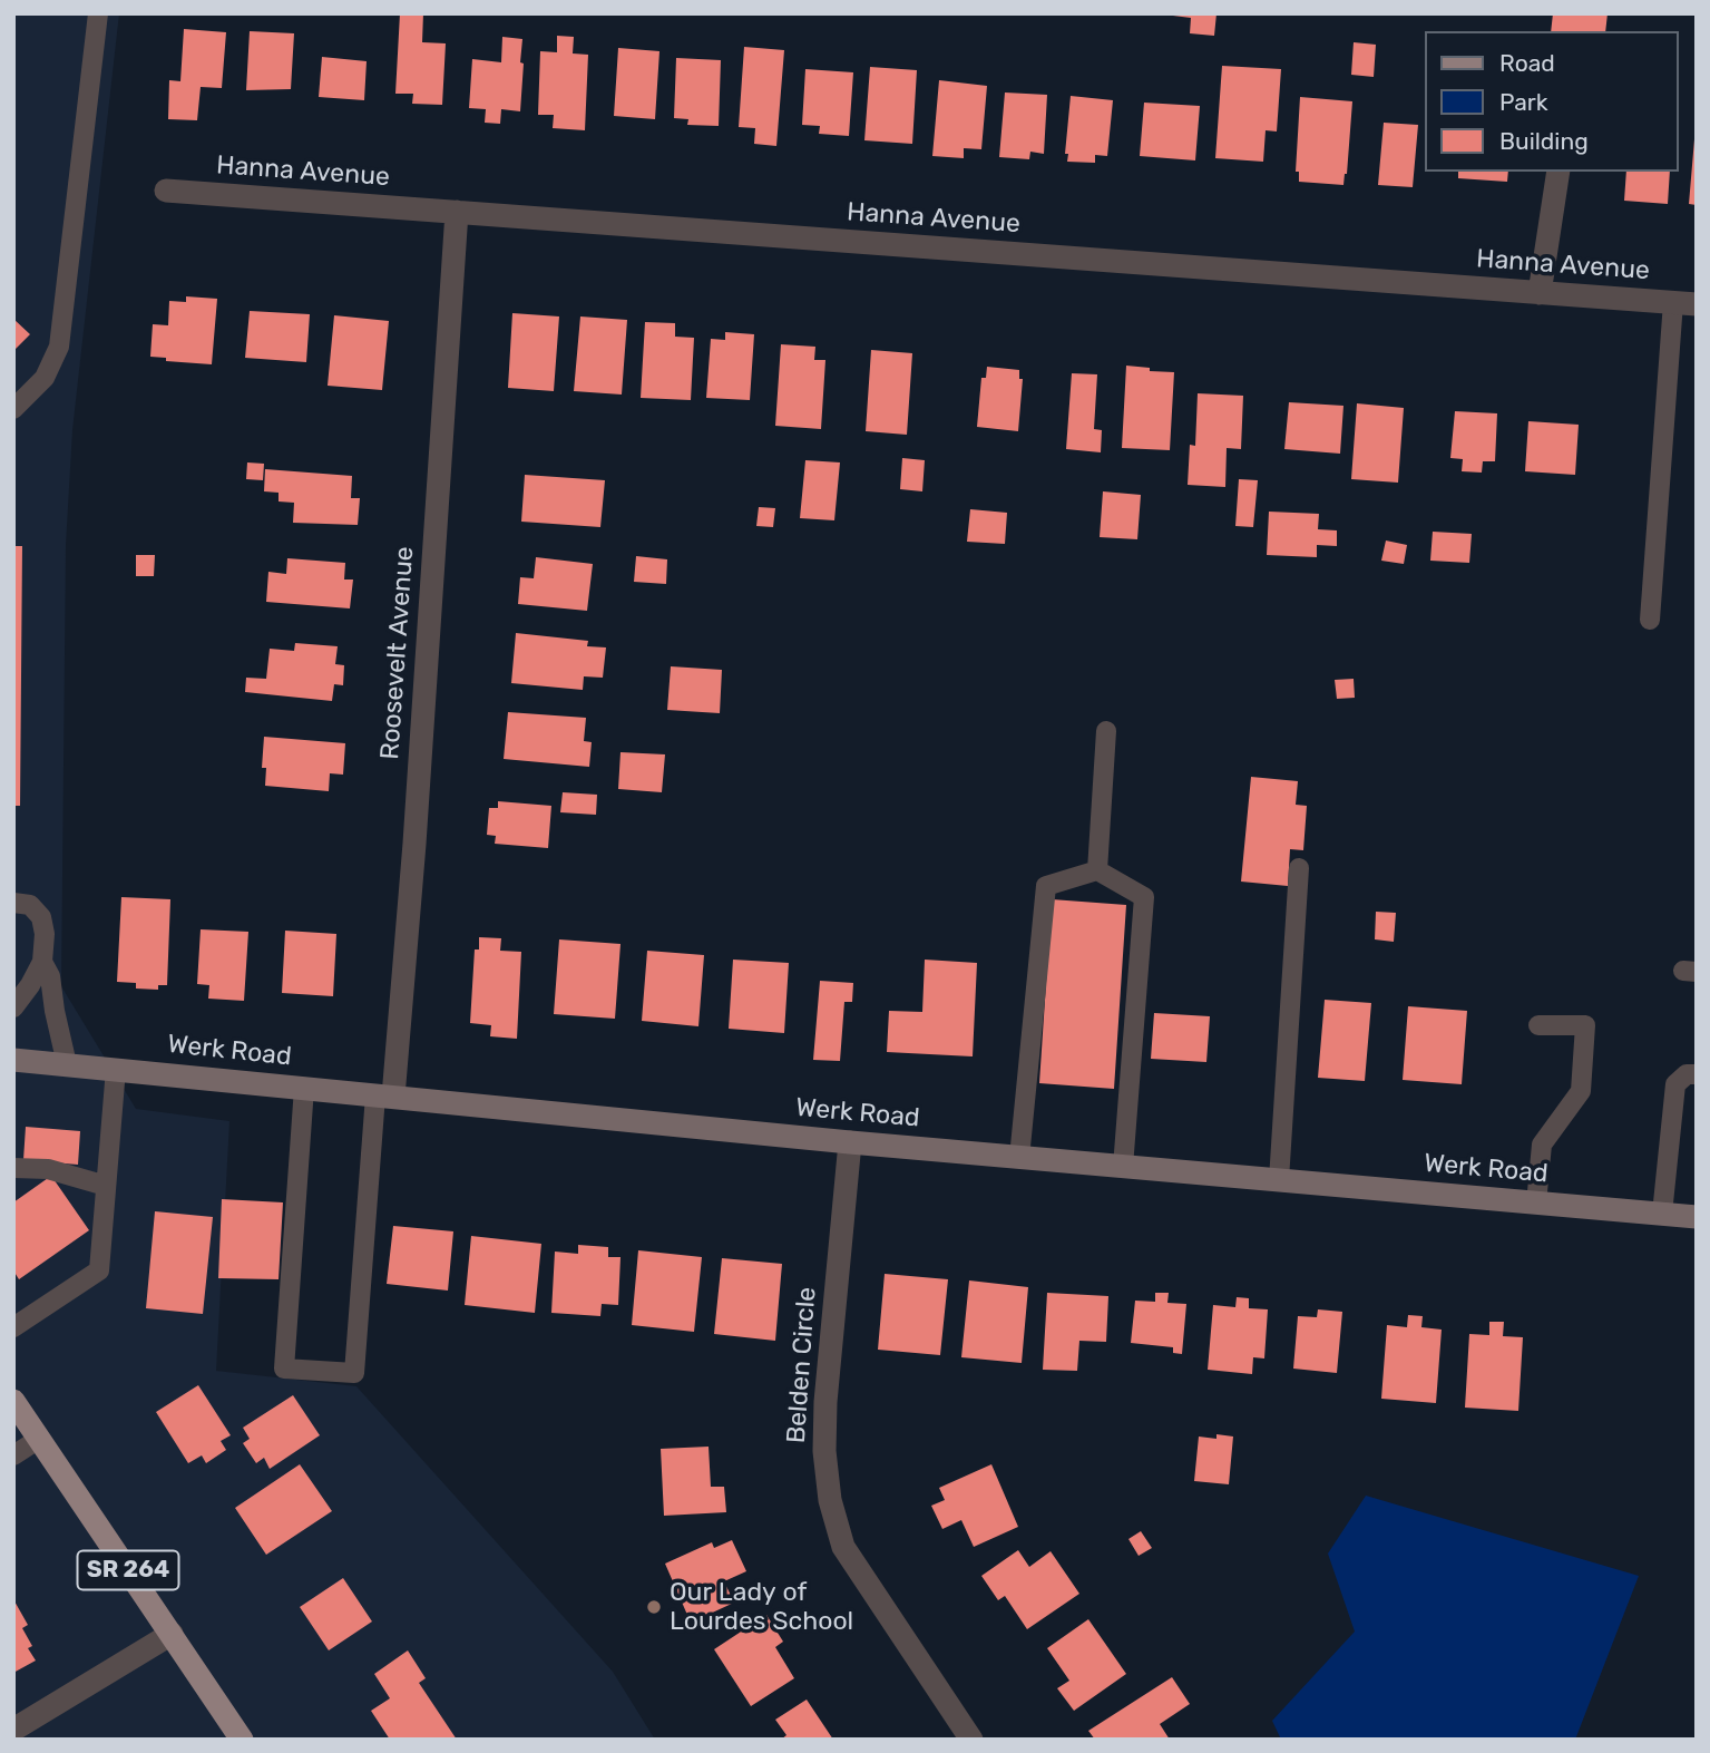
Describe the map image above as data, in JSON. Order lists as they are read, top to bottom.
{
  "streets": {
    "main road": ["Werk Road", "SR 264"],
    "street": ["Hanna Avenue", "Roosevelt Avenue", "Belden Circle"]
  },
  "crossings": [
    ["Hanna Avenue", "Roosevelt Avenue"],
    ["Roosevelt Avenue", "Werk Road"],
    ["Werk Road", "Belden Circle"]
  ],
  "places": ["Our Lady of Lourdes School"],
  "legend": ["Road", "Park", "Building"]
}
